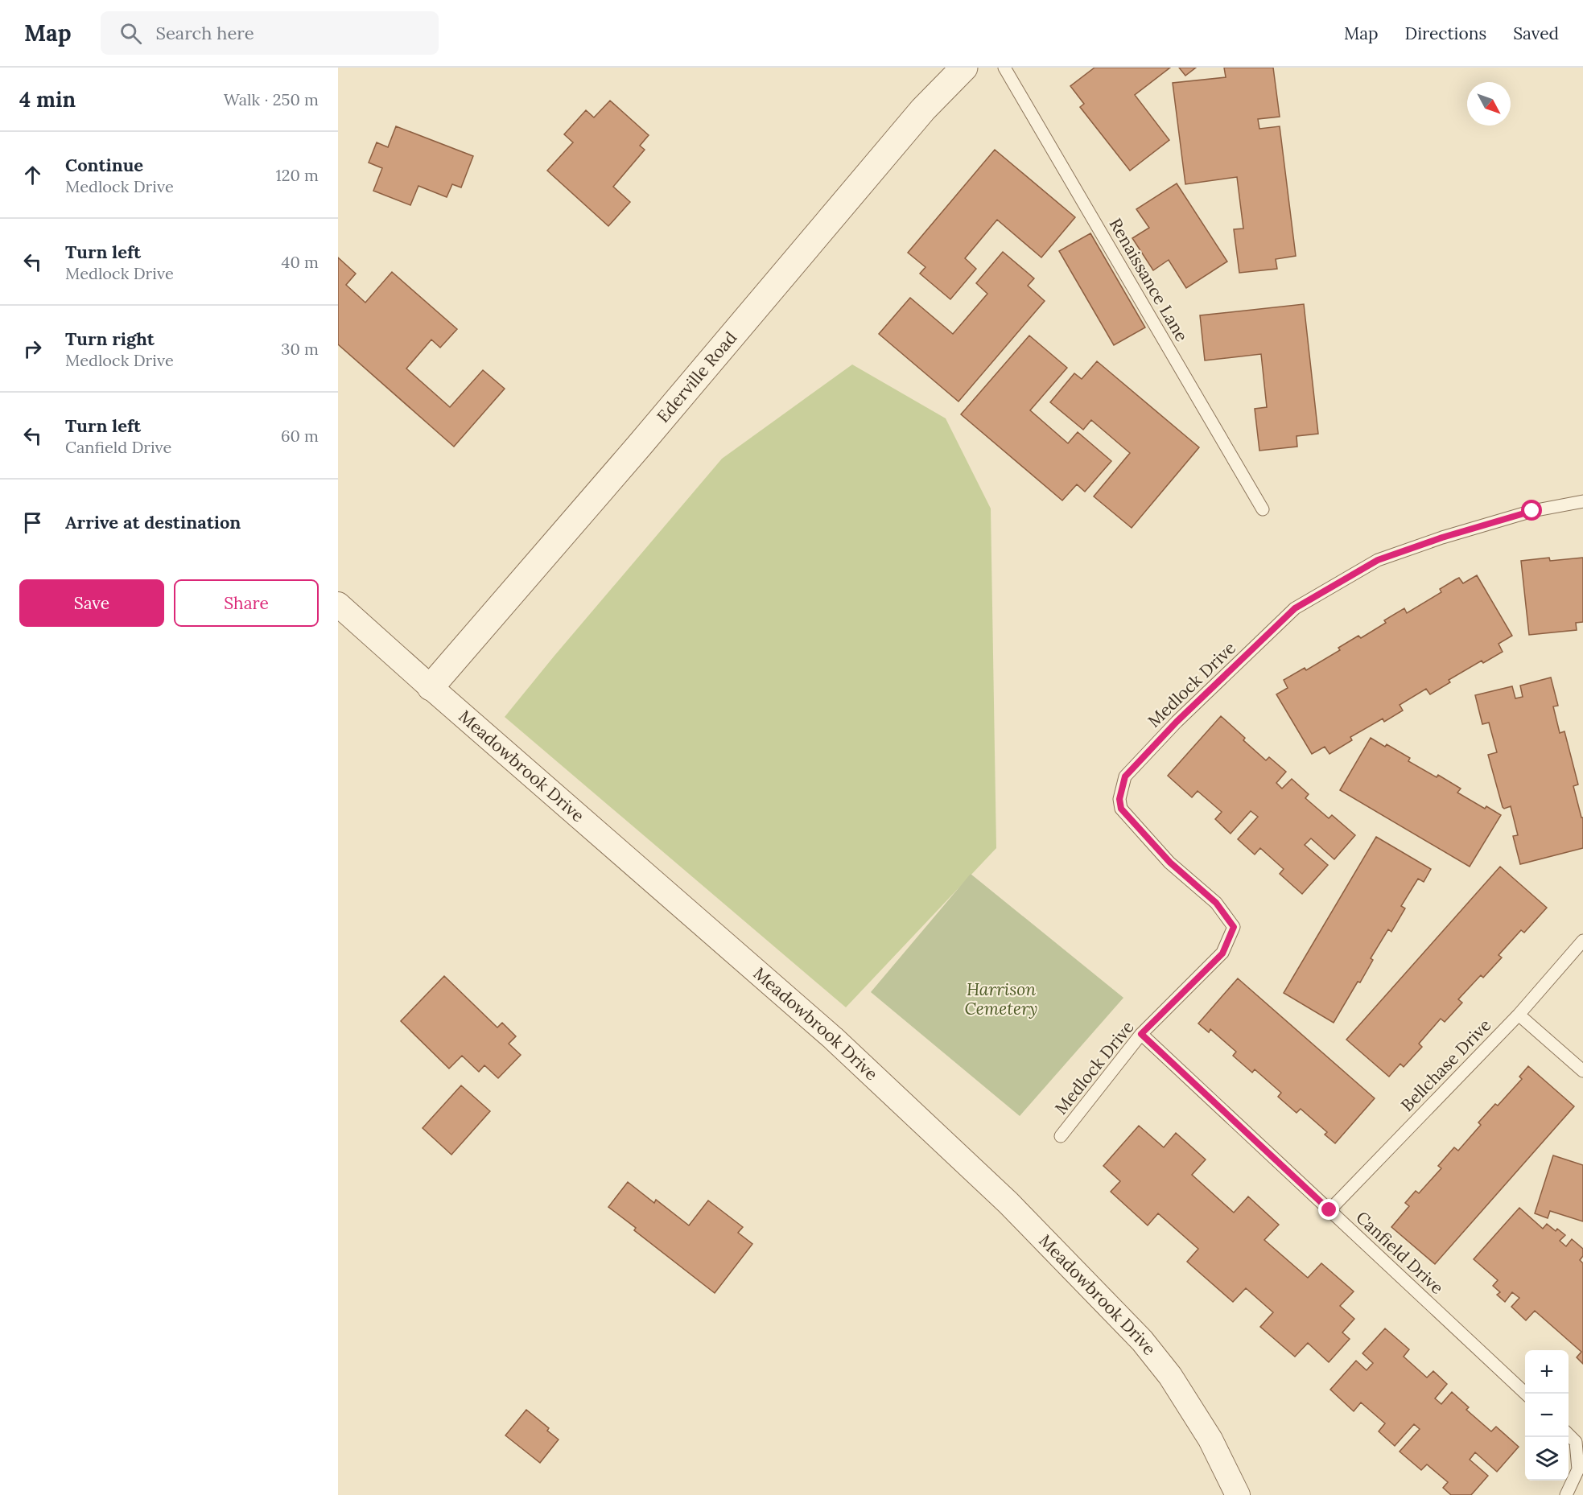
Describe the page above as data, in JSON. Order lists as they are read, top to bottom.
{
  "streets": {
    "street": ["Ederville Road", "Meadowbrook Drive"],
    "lane": [
      "Renaissance Lane",
      "Medlock Drive",
      "Bellchase Drive",
      "Canfield Drive"
    ]
  },
  "crossings": [
    ["Ederville Road", "Meadowbrook Drive"],
    ["Medlock Drive", "Canfield Drive"],
    ["Bellchase Drive", "Canfield Drive"]
  ],
  "parks": ["Harrison Cemetery"],
  "north": "bottom right",
  "page": {
    "header": "Map",
    "search": "Search here",
    "nav": ["Map", "Directions", "Saved"],
    "heading": ["4 min", "Walk · 250 m"],
    "list": [
      ["Continue", "Medlock Drive", "120 m"],
      ["Turn left", "Medlock Drive", "40 m"],
      ["Turn right", "Medlock Drive", "30 m"],
      ["Turn left", "Canfield Drive", "60 m"],
      "Arrive at destination"
    ],
    "buttons": ["Save", "Share"],
    "map_buttons": ["+", "−"]
  }
}
